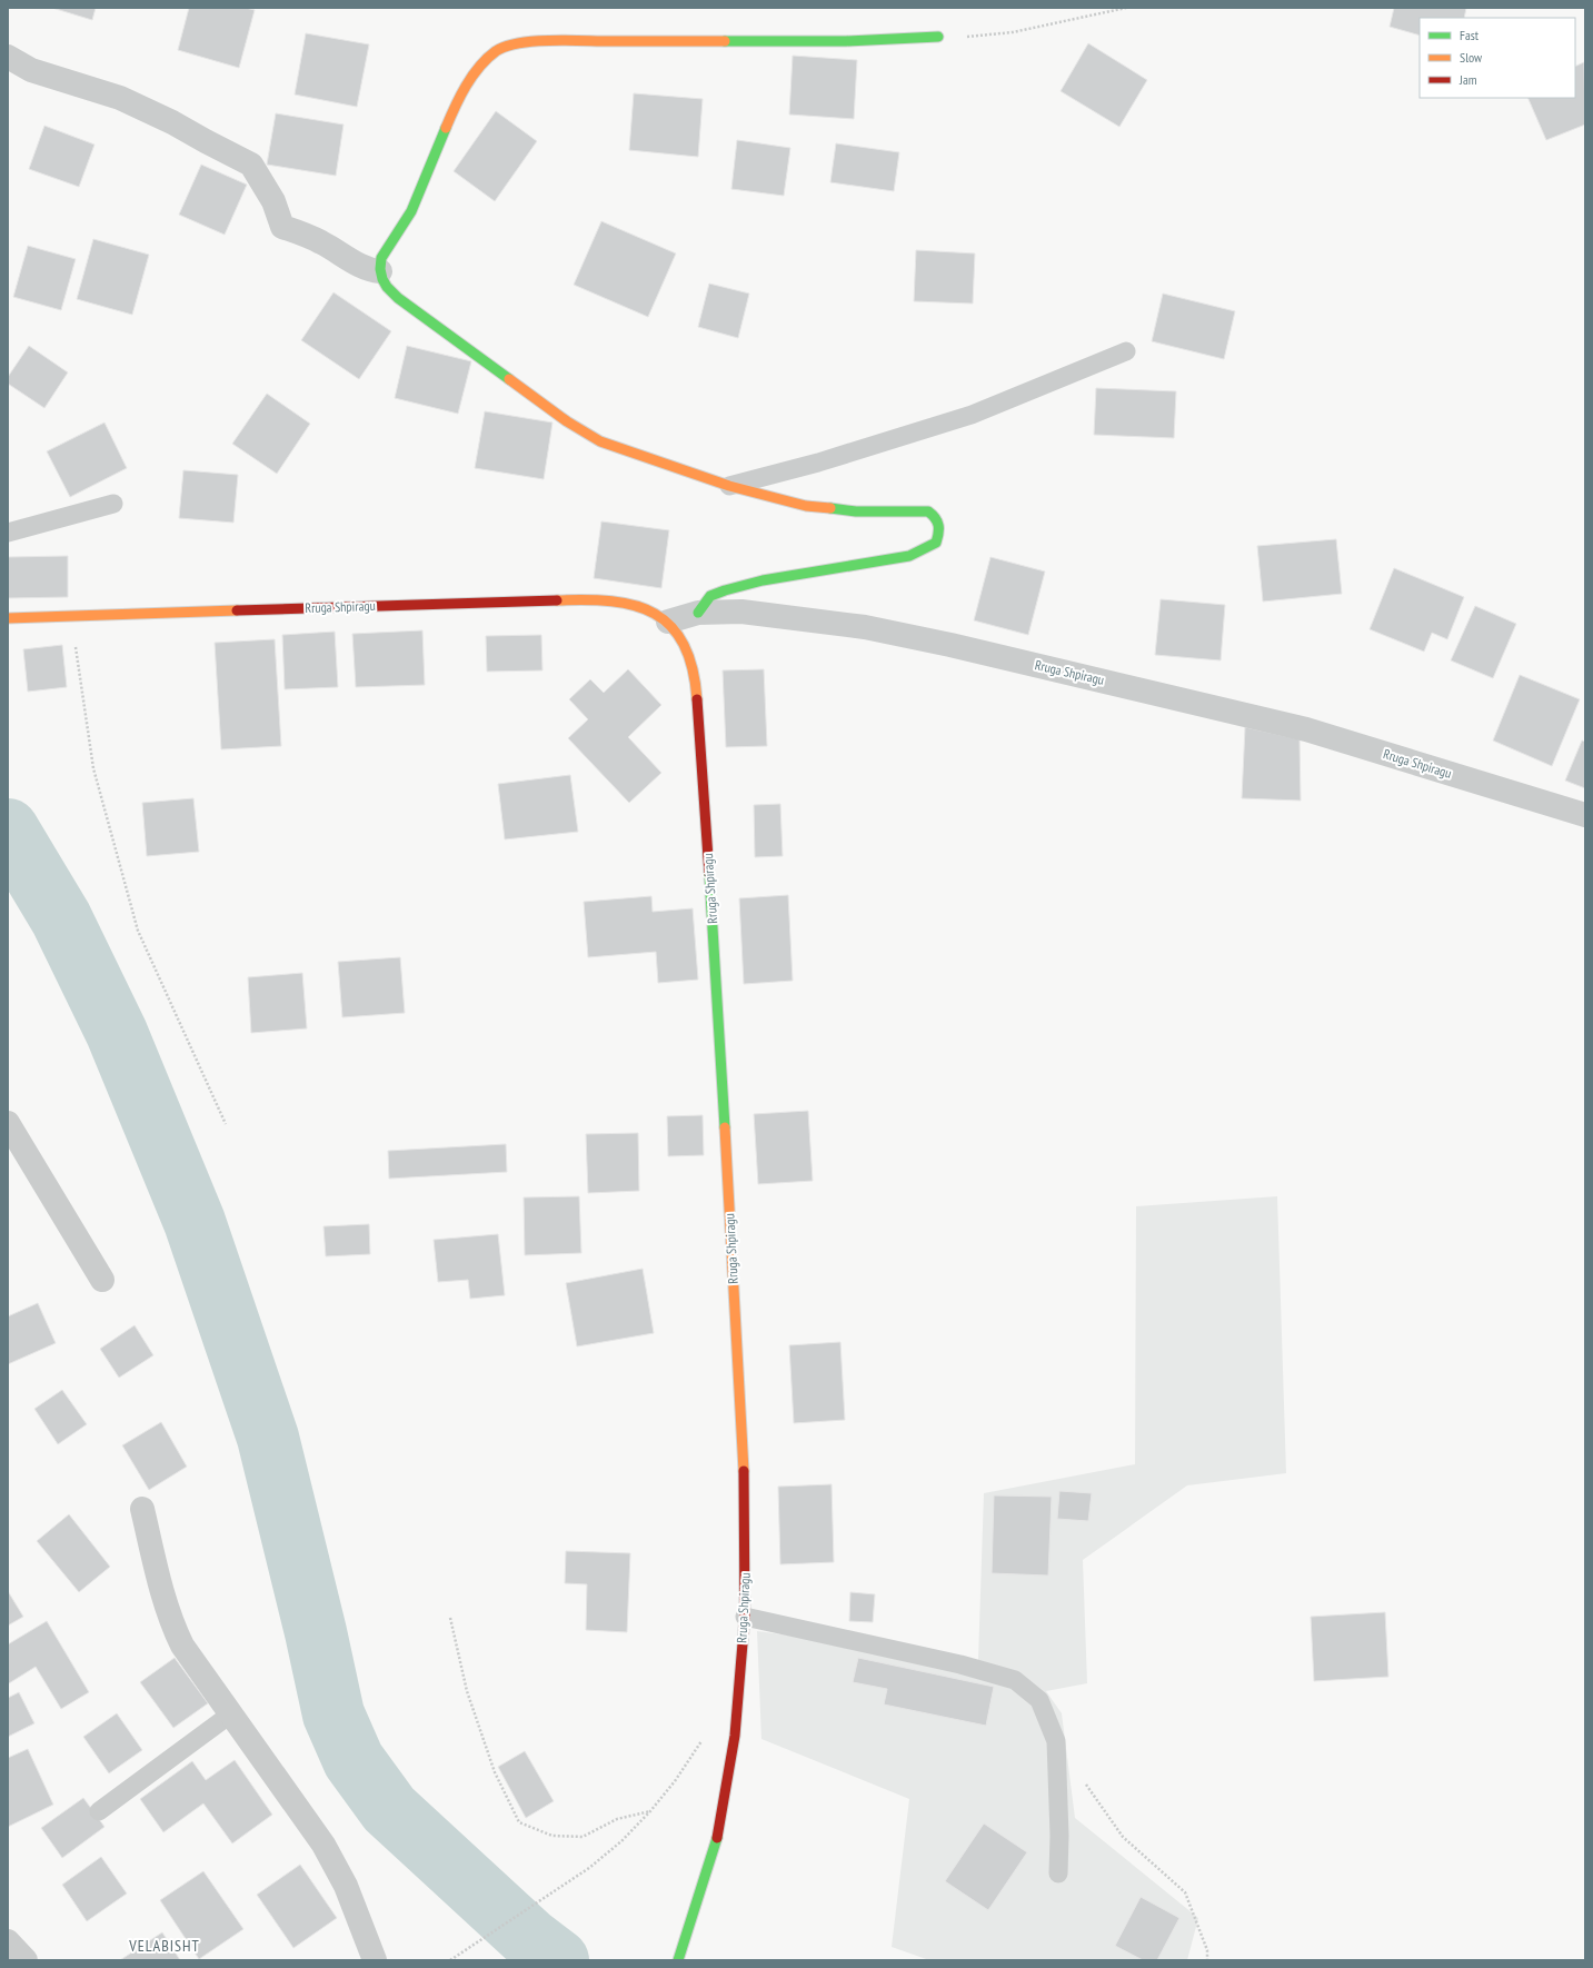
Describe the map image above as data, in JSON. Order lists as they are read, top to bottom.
{
  "streets": {
    "street": ["Rruga Shpiragu"]
  },
  "districts": ["VELABISHT"],
  "legend": ["Fast", "Slow", "Jam"]
}
